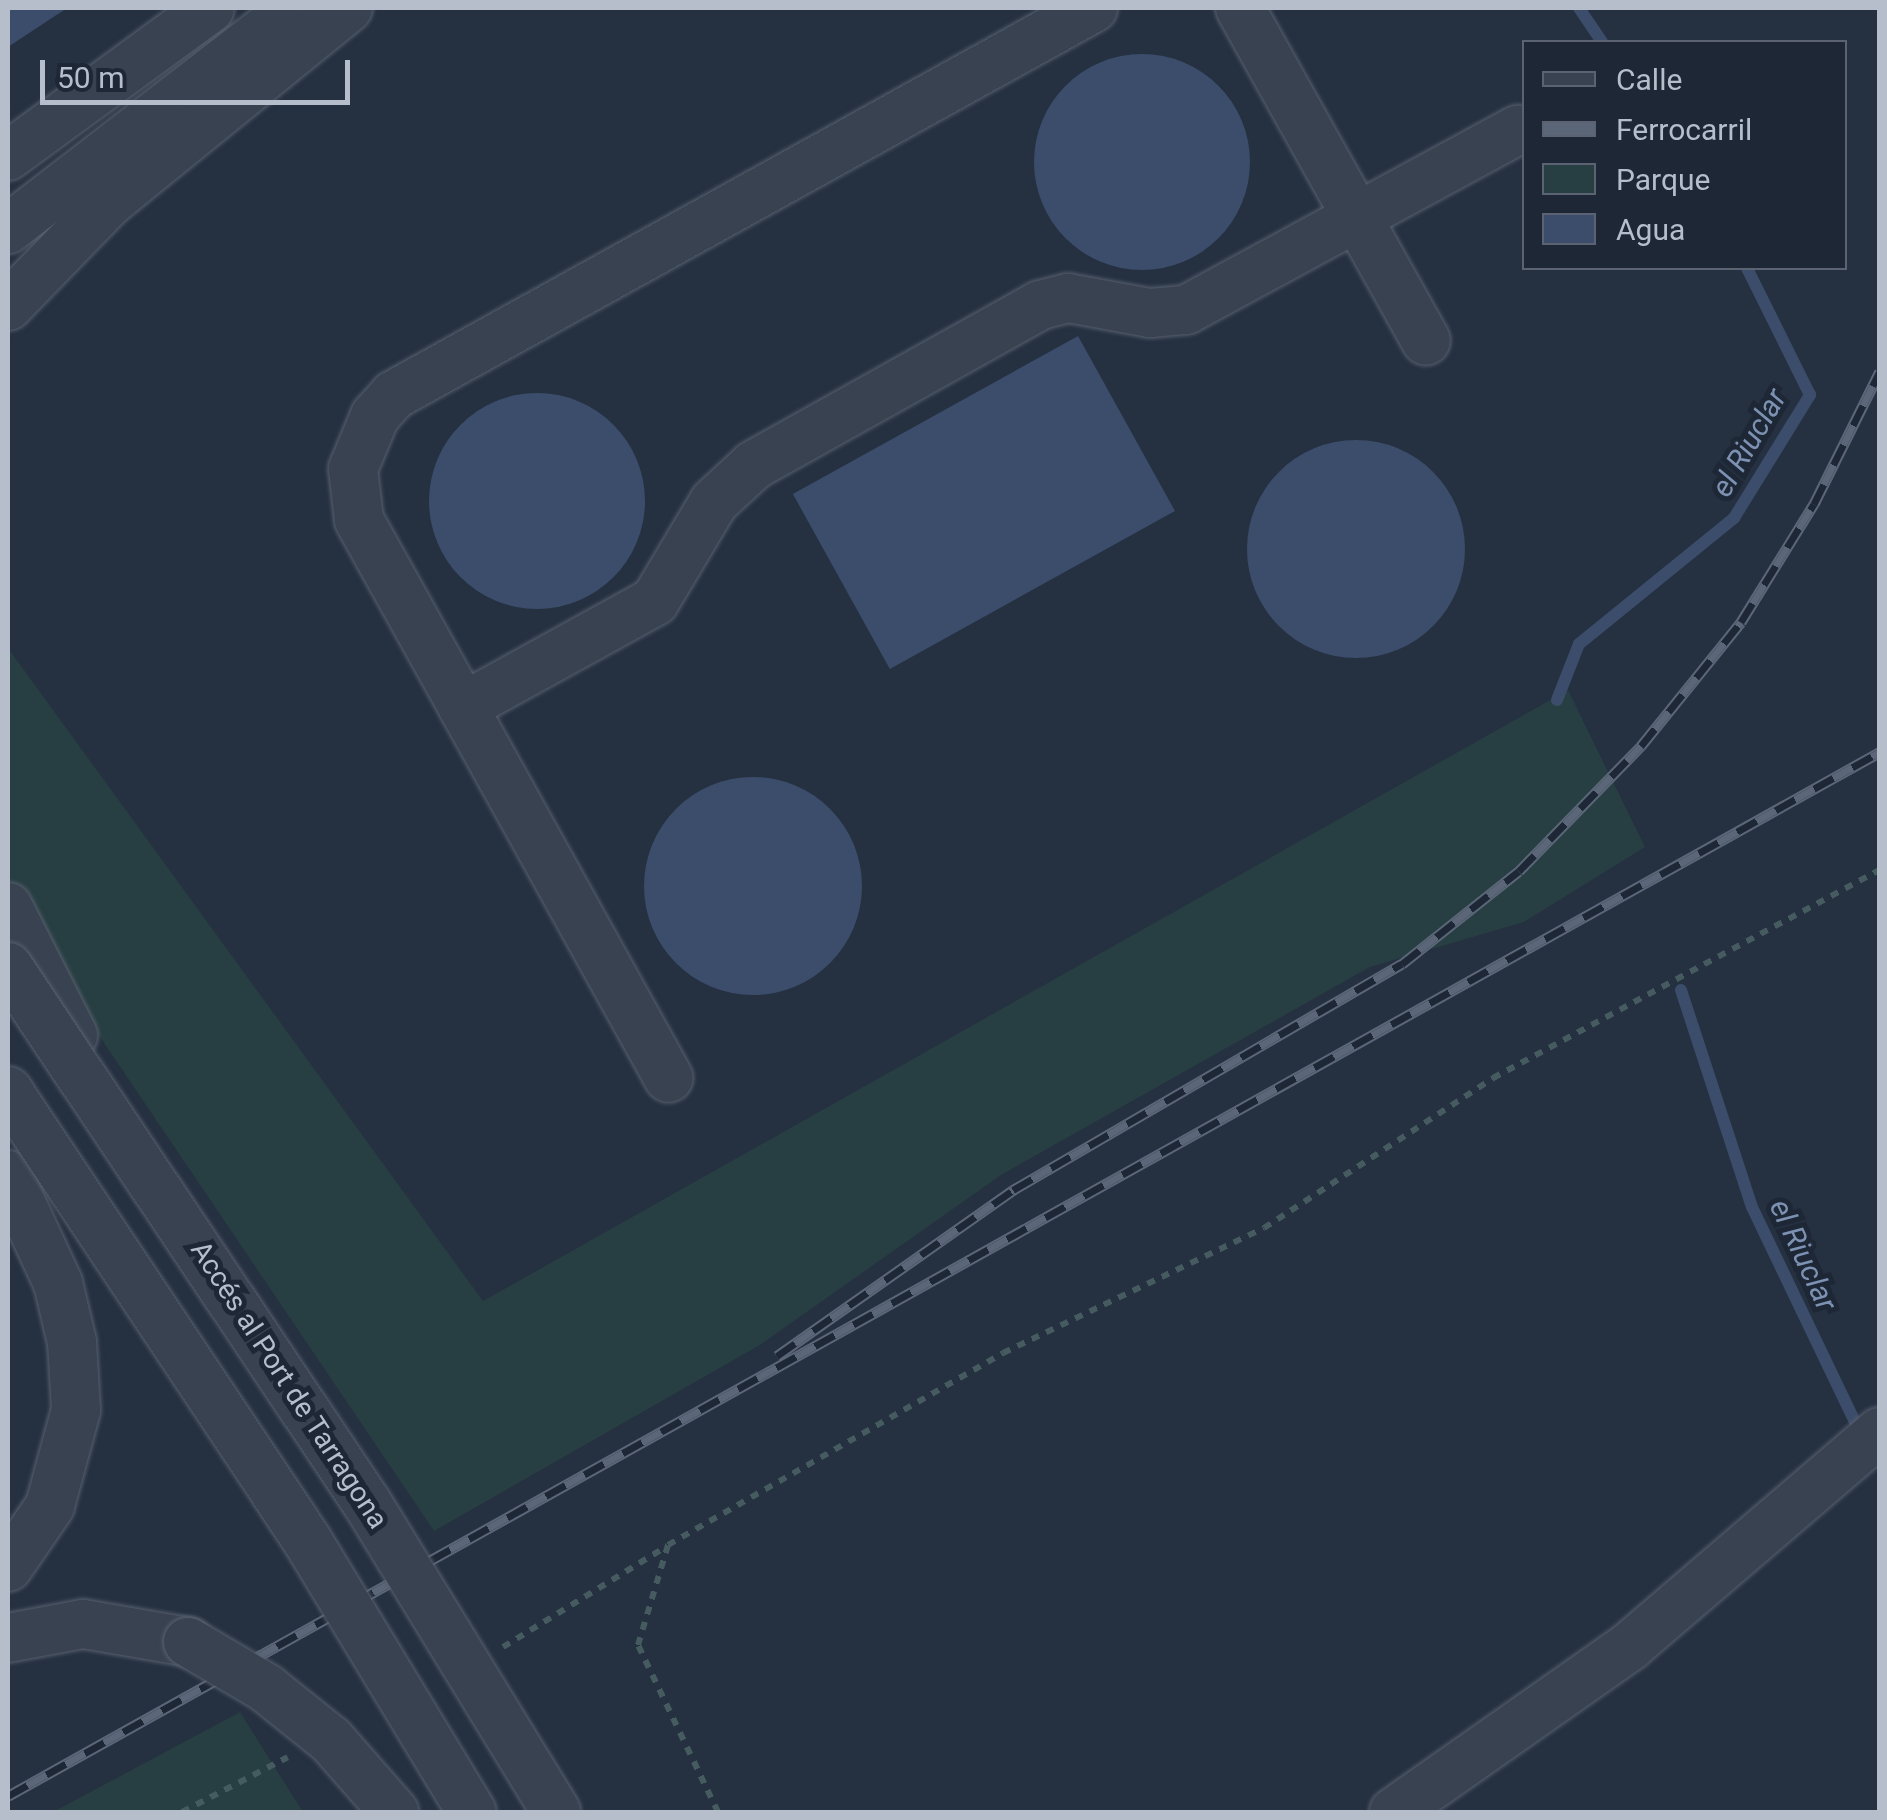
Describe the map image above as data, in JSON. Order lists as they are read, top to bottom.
{
  "streets": {
    "street": ["Accés al Port de Tarragona"]
  },
  "water": ["el Riuclar"],
  "legend": [
    "Calle",
    "Ferrocarril",
    "Parque",
    "Agua"
  ],
  "scale_bar": "50 m"
}
